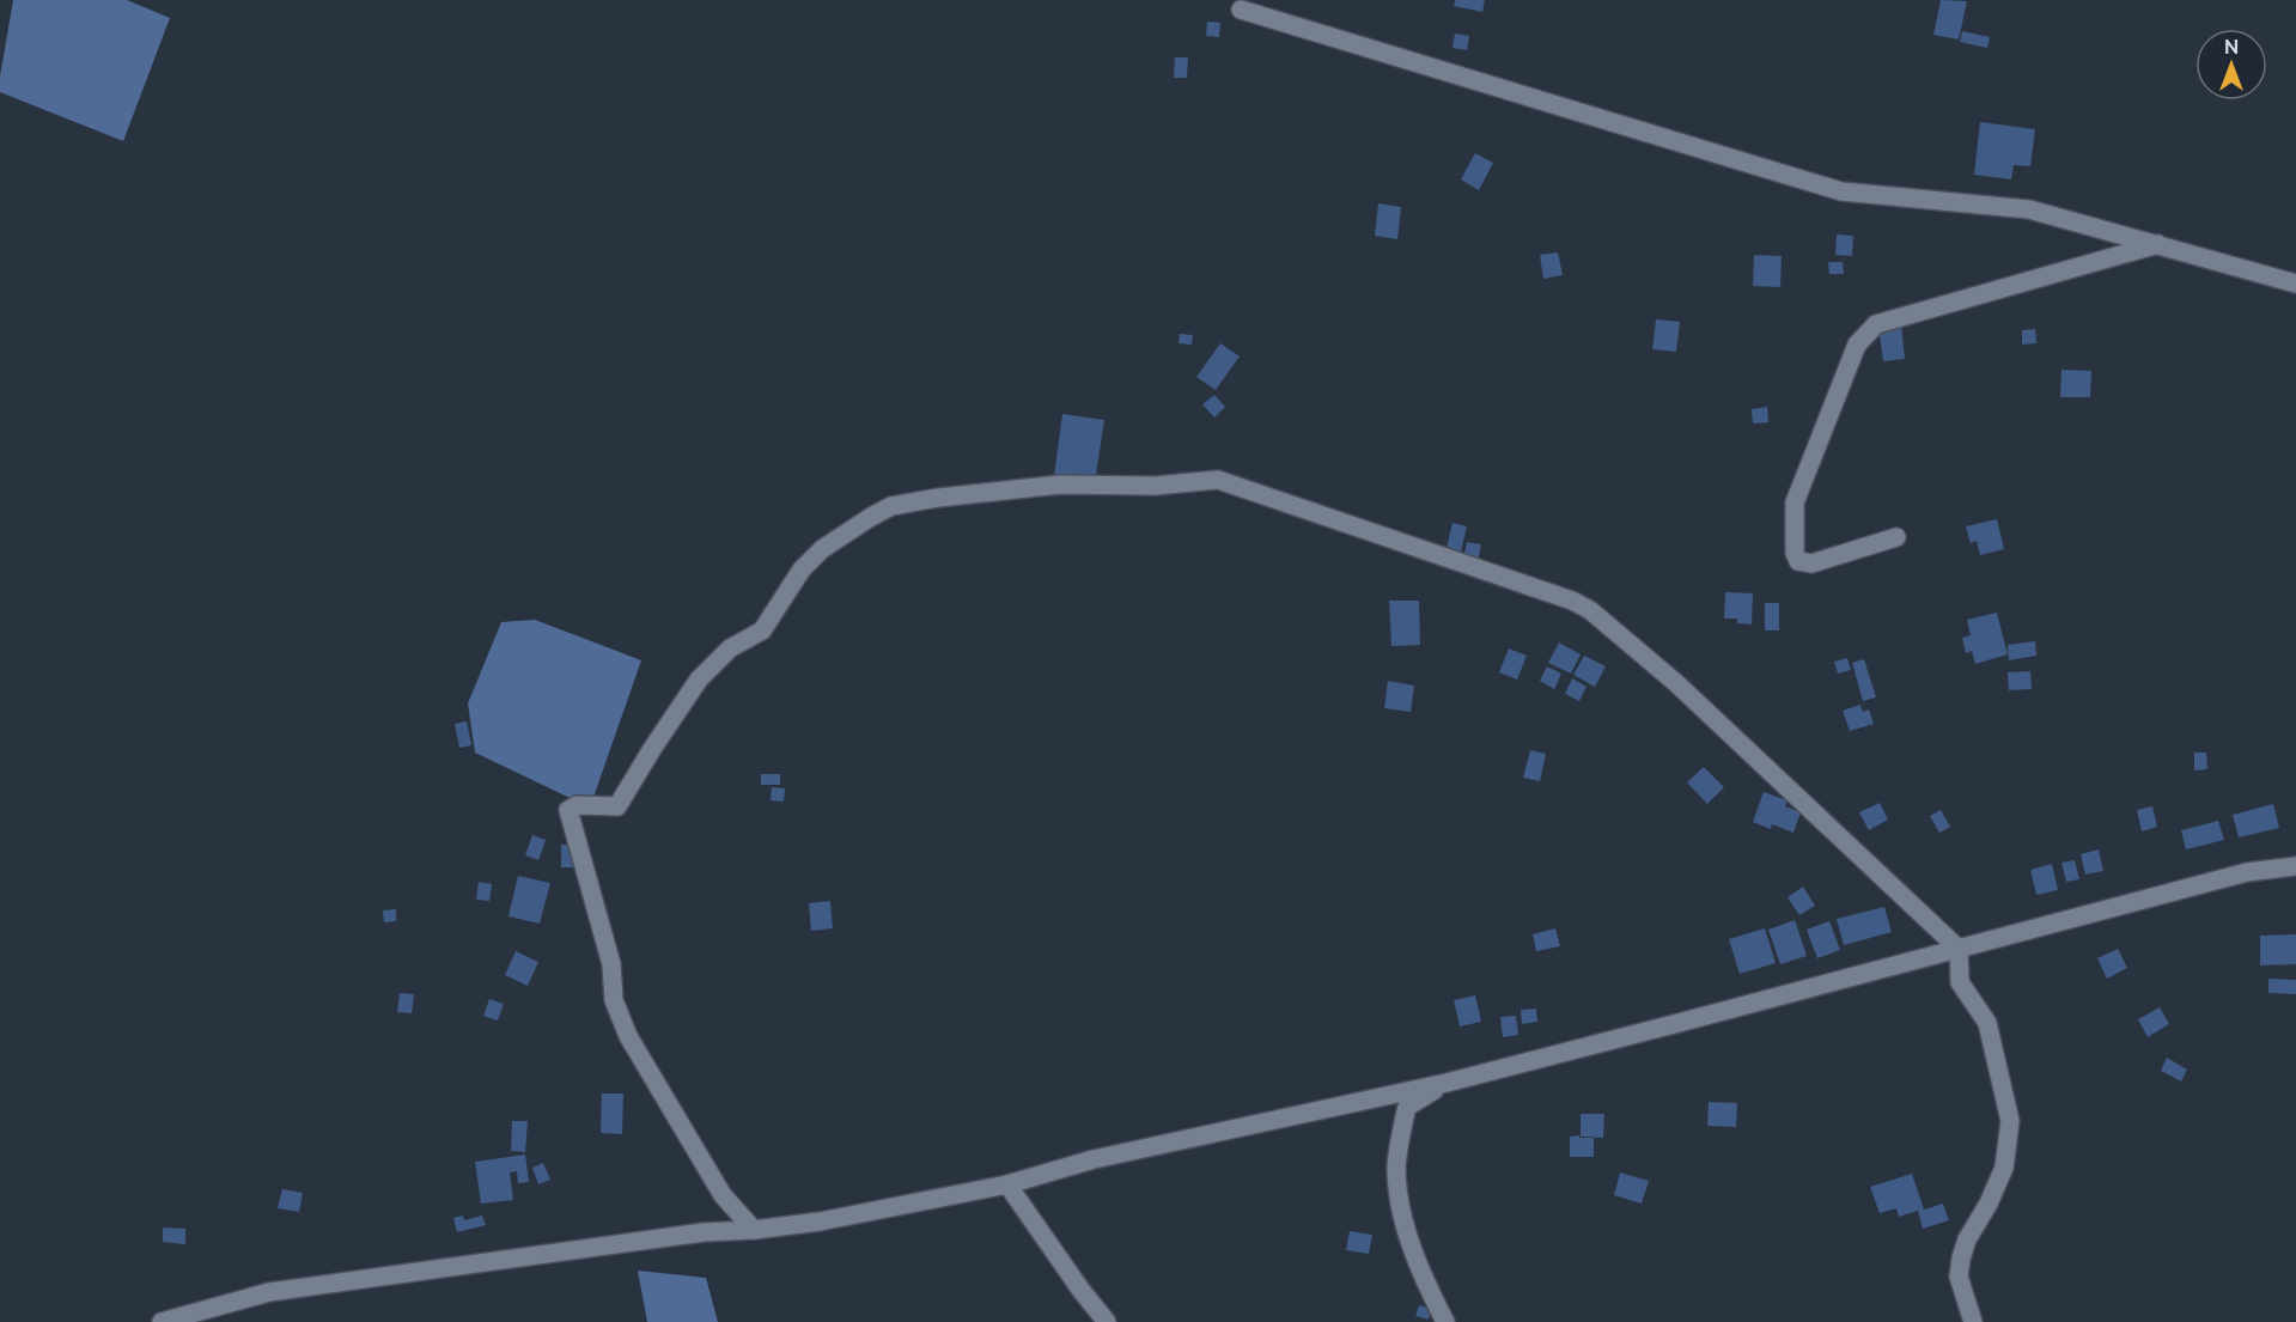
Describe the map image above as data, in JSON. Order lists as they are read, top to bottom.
{
  "north": "top"
}
